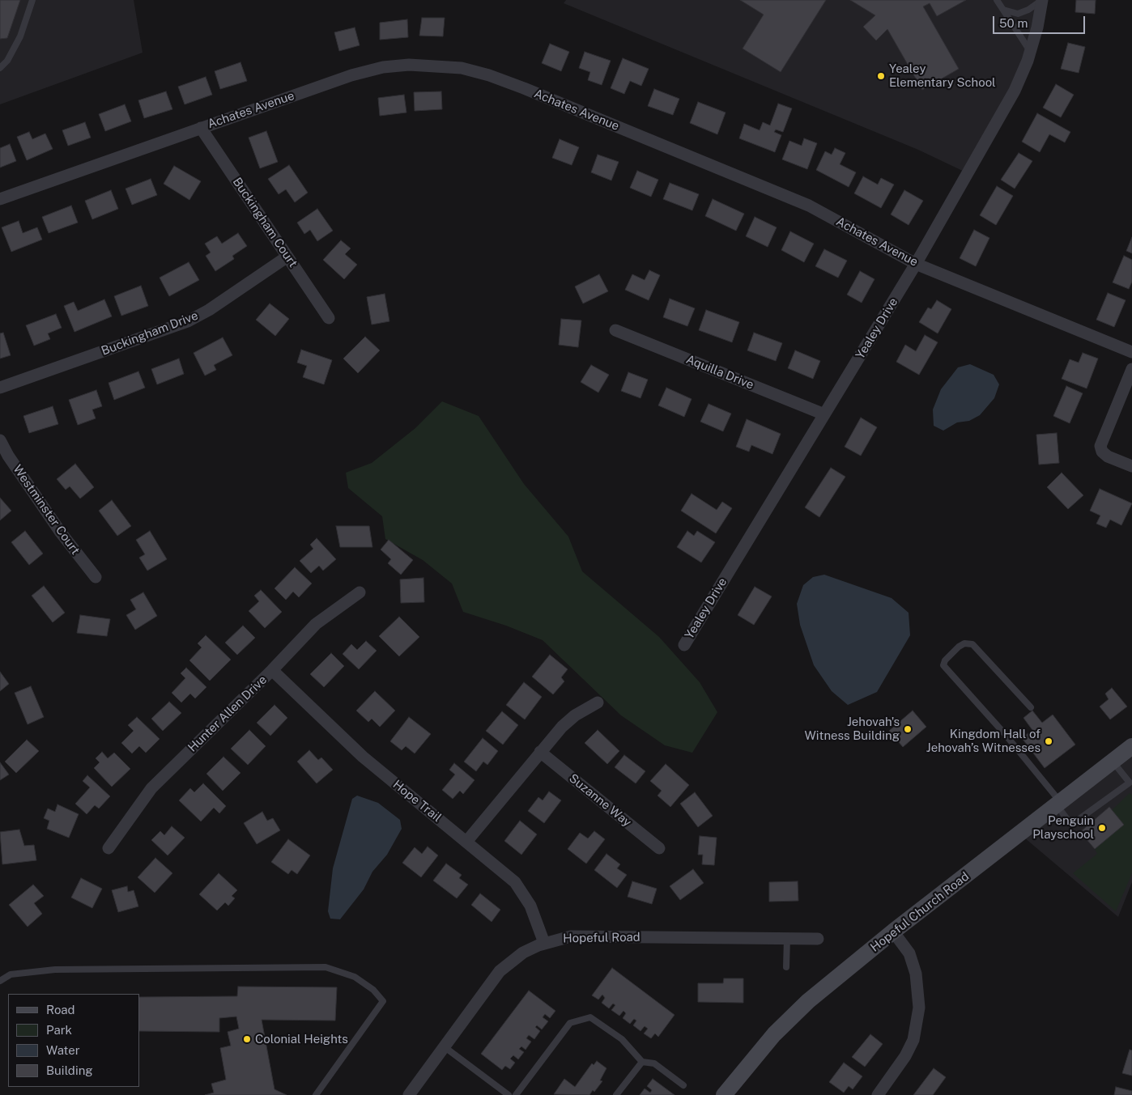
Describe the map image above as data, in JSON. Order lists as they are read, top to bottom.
{
  "streets": {
    "main road": ["Hopeful Church Road"],
    "street": [
      "Achates Avenue",
      "Buckingham Court",
      "Yealey Drive",
      "Buckingham Drive",
      "Aquilla Drive",
      "Westminster Court",
      "Hunter Allen Drive",
      "Suzanne Way",
      "Hope Trail",
      "Hopeful Road"
    ]
  },
  "crossings": [
    ["Achates Avenue", "Buckingham Court"],
    ["Achates Avenue", "Yealey Drive"],
    ["Buckingham Court", "Buckingham Drive"],
    ["Yealey Drive", "Aquilla Drive"],
    ["Hunter Allen Drive", "Hope Trail"],
    ["Hope Trail", "Hopeful Road"]
  ],
  "places": [
    "Yealey Elementary School",
    "Jehovah's Witness Building",
    "Kingdom Hall of Jehovah’s Witnesses",
    "Penguin Playschool",
    "Colonial Heights"
  ],
  "legend": [
    "Road",
    "Park",
    "Water",
    "Building"
  ],
  "scale_bar": "50 m"
}
